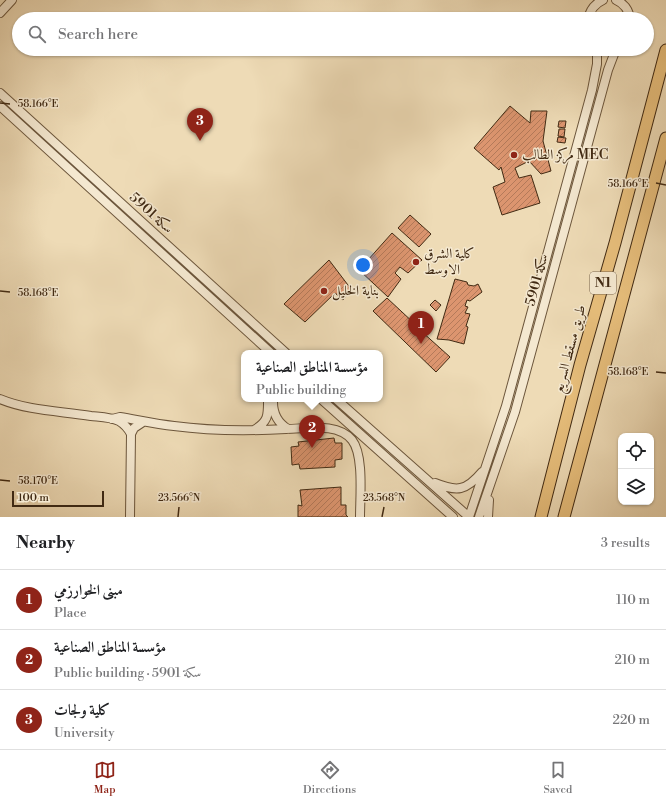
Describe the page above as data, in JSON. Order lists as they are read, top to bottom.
{
  "streets": {
    "highway": ["N1", "طريق مسقط السريع"],
    "street": ["سكة 5901"]
  },
  "places": ["مركز الطالب MEC", "كلية الشرق الاوسط", "بناية الخليل"],
  "scale_bar": "100 m",
  "page": {
    "search": "Search here",
    "pins": ["3", "1", "2"],
    "popup": ["مؤسسة المناطق الصناعية", "Public building"],
    "scale": "100 m",
    "heading": ["Nearby", "3 results"],
    "list": [
      {
        "mark": "1",
        "name": "مبنى الخوارزمي",
        "note": "Place",
        "value": "110 m"
      },
      {
        "mark": "2",
        "name": "مؤسسة المناطق الصناعية",
        "note": "Public building · سكة 5901",
        "value": "210 m"
      },
      {
        "mark": "3",
        "name": "كلية ولجات",
        "note": "University",
        "value": "220 m"
      }
    ],
    "nav": ["Map", "Directions", "Saved"]
  },
  "coordinates": [
    "58.166°E",
    "58.168°E",
    "58.170°E",
    "23.566°N",
    "23.568°N"
  ]
}
